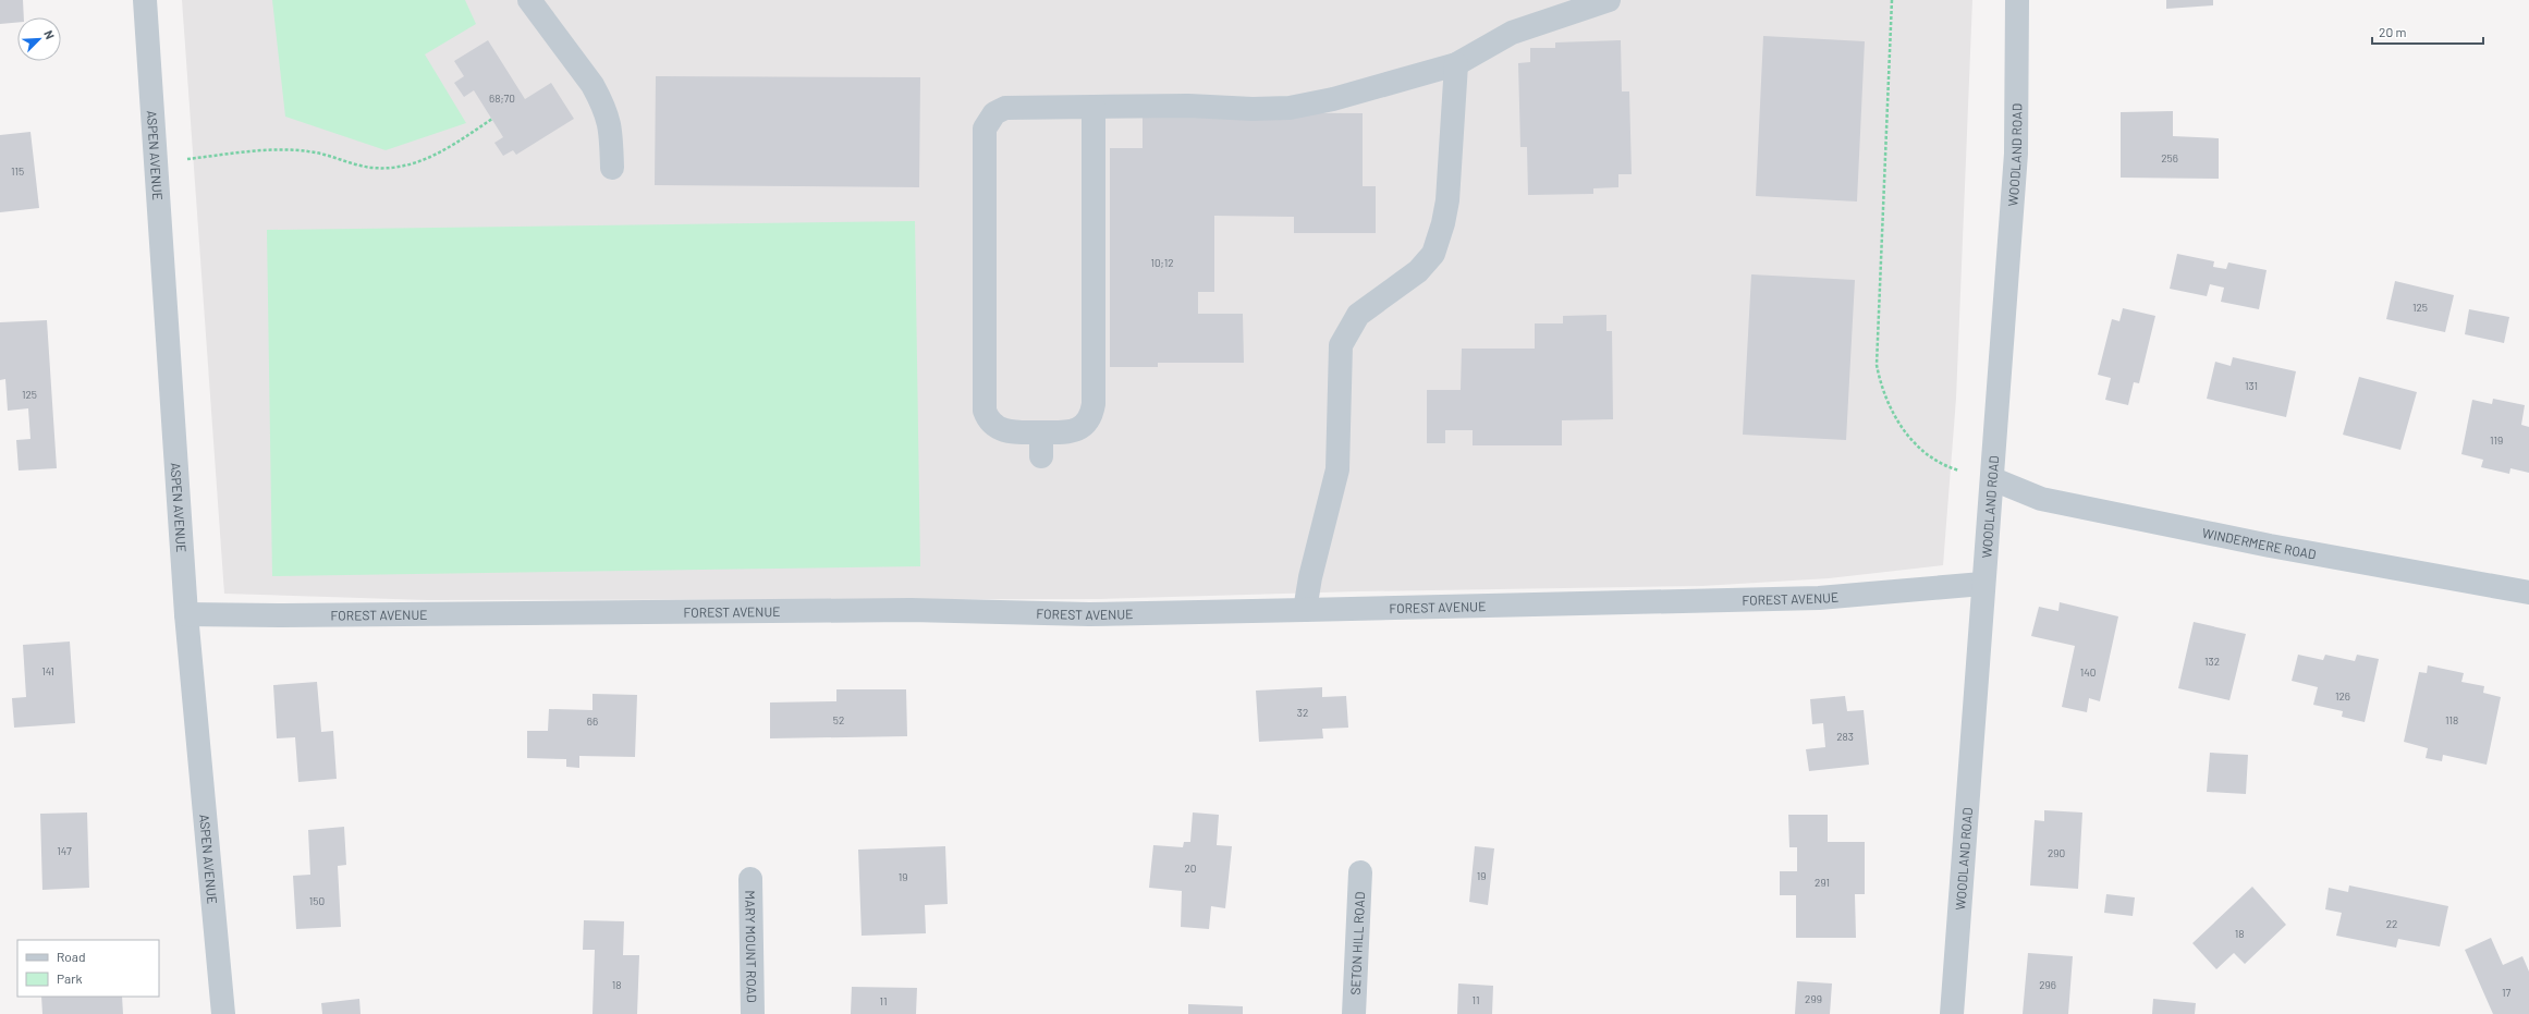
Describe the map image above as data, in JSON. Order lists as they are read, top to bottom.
{
  "streets": {
    "street": [
      "ASPEN AVENUE",
      "WOODLAND ROAD",
      "WINDERMERE ROAD",
      "FOREST AVENUE",
      "SETON HILL ROAD",
      "MARY MOUNT ROAD"
    ]
  },
  "crossings": [
    ["ASPEN AVENUE", "FOREST AVENUE"],
    ["WOODLAND ROAD", "WINDERMERE ROAD"],
    ["WOODLAND ROAD", "FOREST AVENUE"]
  ],
  "house_numbers": [
    "68;70",
    "256",
    "115",
    "10;12",
    "125",
    "131",
    "125",
    "119",
    "132",
    "141",
    "140",
    "126",
    "32",
    "52",
    "118",
    "66",
    "283",
    "147",
    "290",
    "20",
    "19",
    "19",
    "291",
    "150",
    "22",
    "18",
    "18",
    "296",
    "17",
    "299",
    "11",
    "11"
  ],
  "legend": ["Road", "Park"],
  "scale_bar": "20 m",
  "north": "top right"
}
